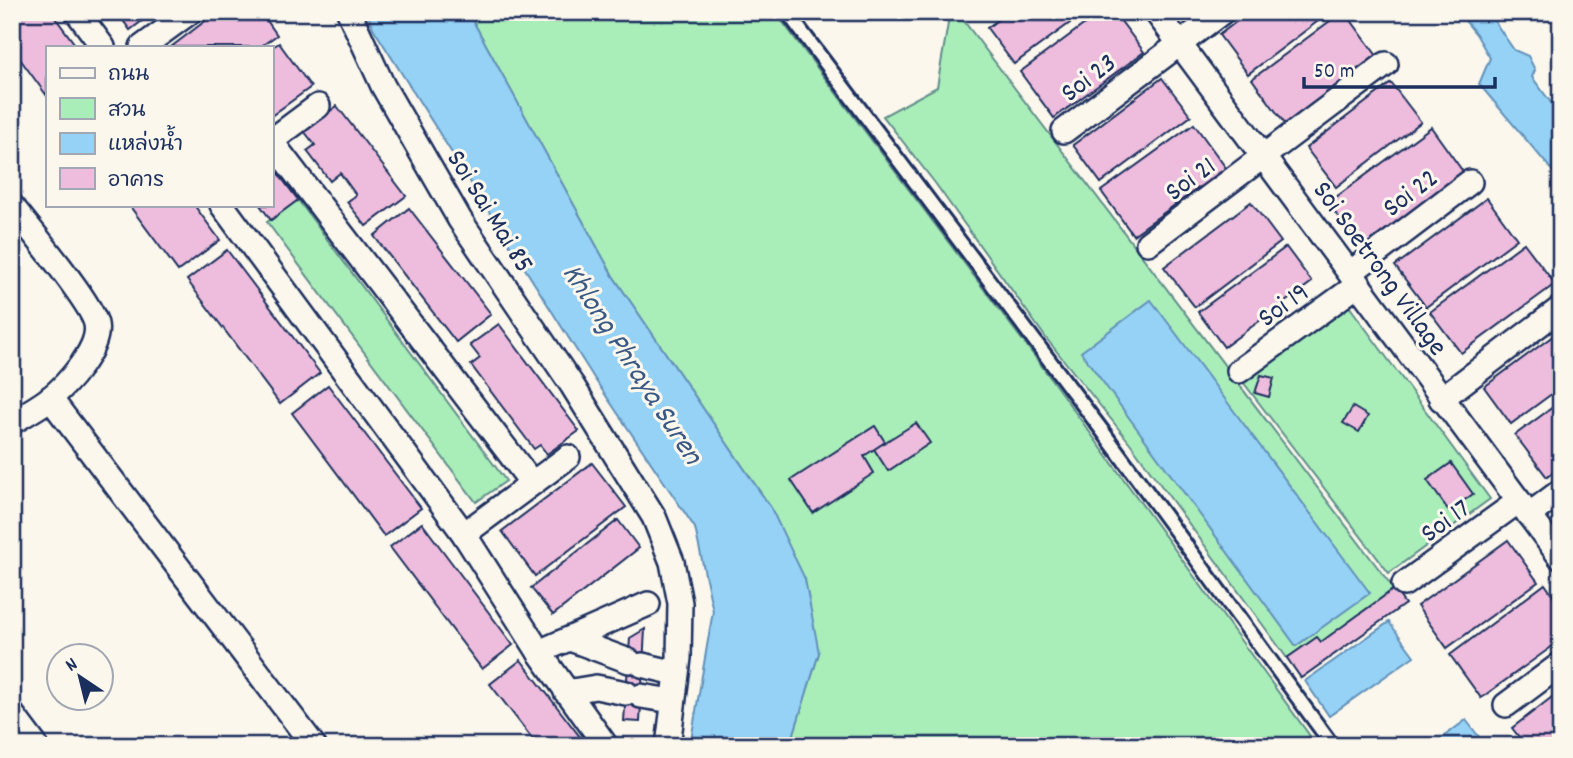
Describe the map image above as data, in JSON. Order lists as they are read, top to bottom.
{
  "streets": {
    "street": [
      "Soi 23",
      "Soi 21",
      "Soi 22",
      "Soi Sai Mai 85",
      "Soi Soetrong Village",
      "Soi 19",
      "Soi 17"
    ]
  },
  "crossings": [
    ["Soi 23", "Soi Soetrong Village"],
    ["Soi 21", "Soi Soetrong Village"],
    ["Soi 22", "Soi Soetrong Village"],
    ["Soi 22", "Soi 19"],
    ["Soi Soetrong Village", "Soi 19"],
    ["Soi Soetrong Village", "Soi 17"]
  ],
  "water": ["Khlong Phraya Suren"],
  "legend": [
    "ถนน",
    "สวน",
    "แหล่งน้ำ",
    "อาคาร"
  ],
  "scale_bar": "50 m",
  "north": "top left"
}
